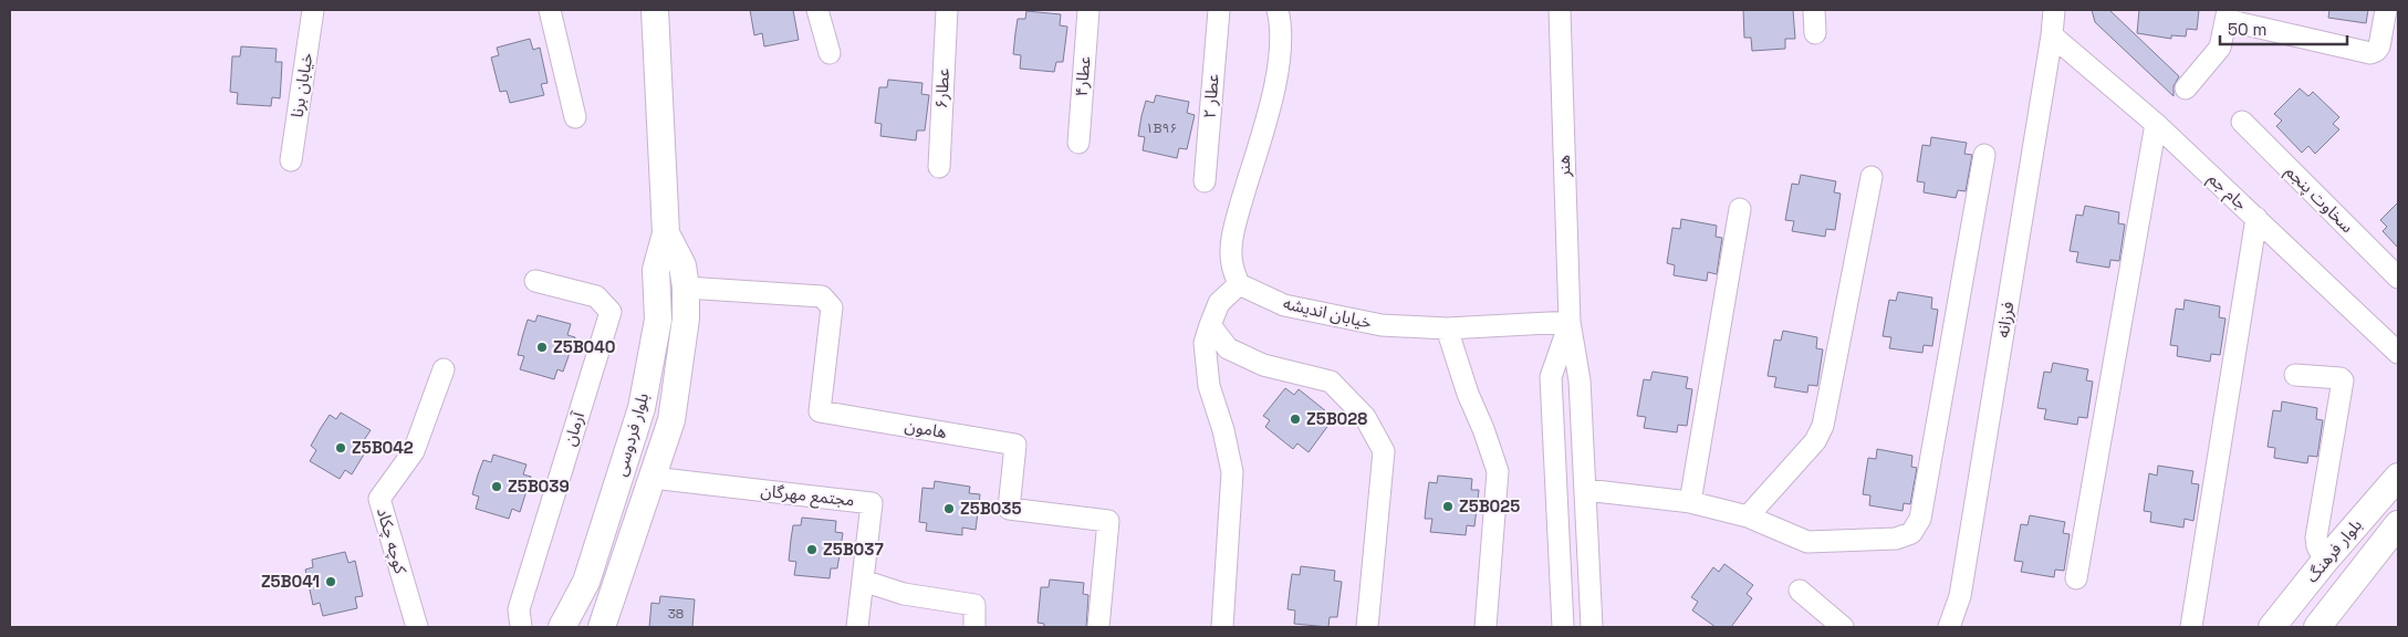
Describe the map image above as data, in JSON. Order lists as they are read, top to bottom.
{
  "streets": {
    "main road": ["بلوار فردوسی", "بلوار فرهنگ"],
    "street": [
      "عطار۴",
      "خیابان برنا",
      "عطار۶",
      "عطار ۲",
      "هنر",
      "جام جم",
      "سخاوت پنجم",
      "خیابان اندیشه",
      "فرزانه",
      "آرمان",
      "هامون",
      "مجتمع مهرگان",
      "کوچه چکاد"
    ]
  },
  "crossings": [
    ["هنر", "خیابان اندیشه"],
    ["جام جم", "فرزانه"],
    ["هامون", "بلوار فردوسی"],
    ["بلوار فردوسی", "مجتمع مهرگان"]
  ],
  "places": [
    "Z5B040",
    "Z5B028",
    "Z5B042",
    "Z5B039",
    "Z5B025",
    "Z5B035",
    "Z5B037",
    "Z5B041"
  ],
  "house_numbers": ["۱B۹۶", "38"],
  "scale_bar": "50 m"
}
